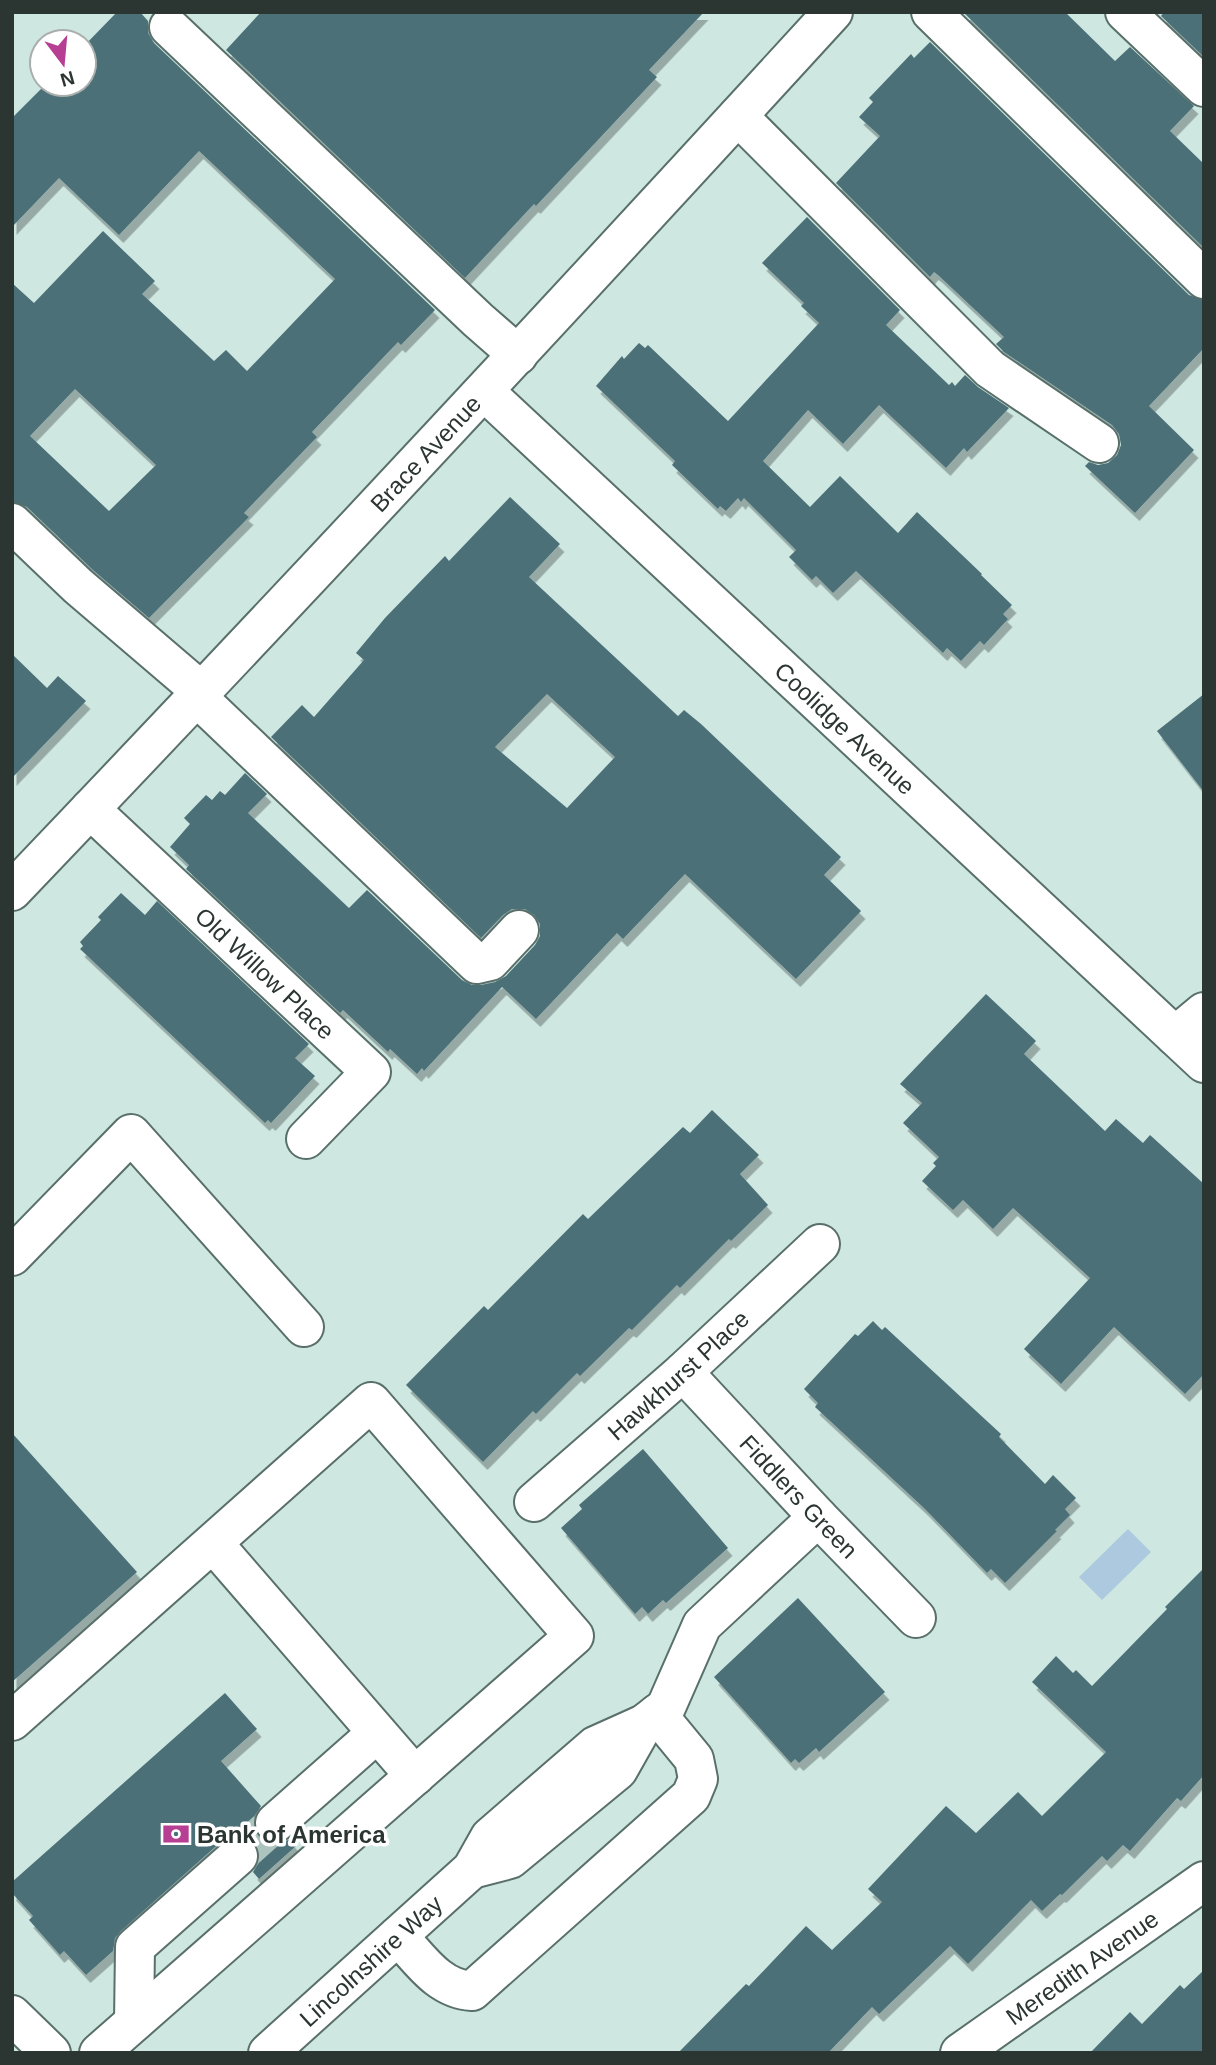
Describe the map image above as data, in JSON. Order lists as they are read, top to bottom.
{
  "streets": {
    "street": [
      "Brace Avenue",
      "Coolidge Avenue",
      "Old Willow Place",
      "Hawkhurst Place",
      "Fiddlers Green",
      "Lincolnshire Way",
      "Meredith Avenue"
    ]
  },
  "crossings": [
    ["Brace Avenue", "Coolidge Avenue"],
    ["Brace Avenue", "Old Willow Place"],
    ["Hawkhurst Place", "Fiddlers Green"],
    ["Fiddlers Green", "Lincolnshire Way"]
  ],
  "places": {
    "bank": ["Bank of America"]
  },
  "north": "bottom"
}
